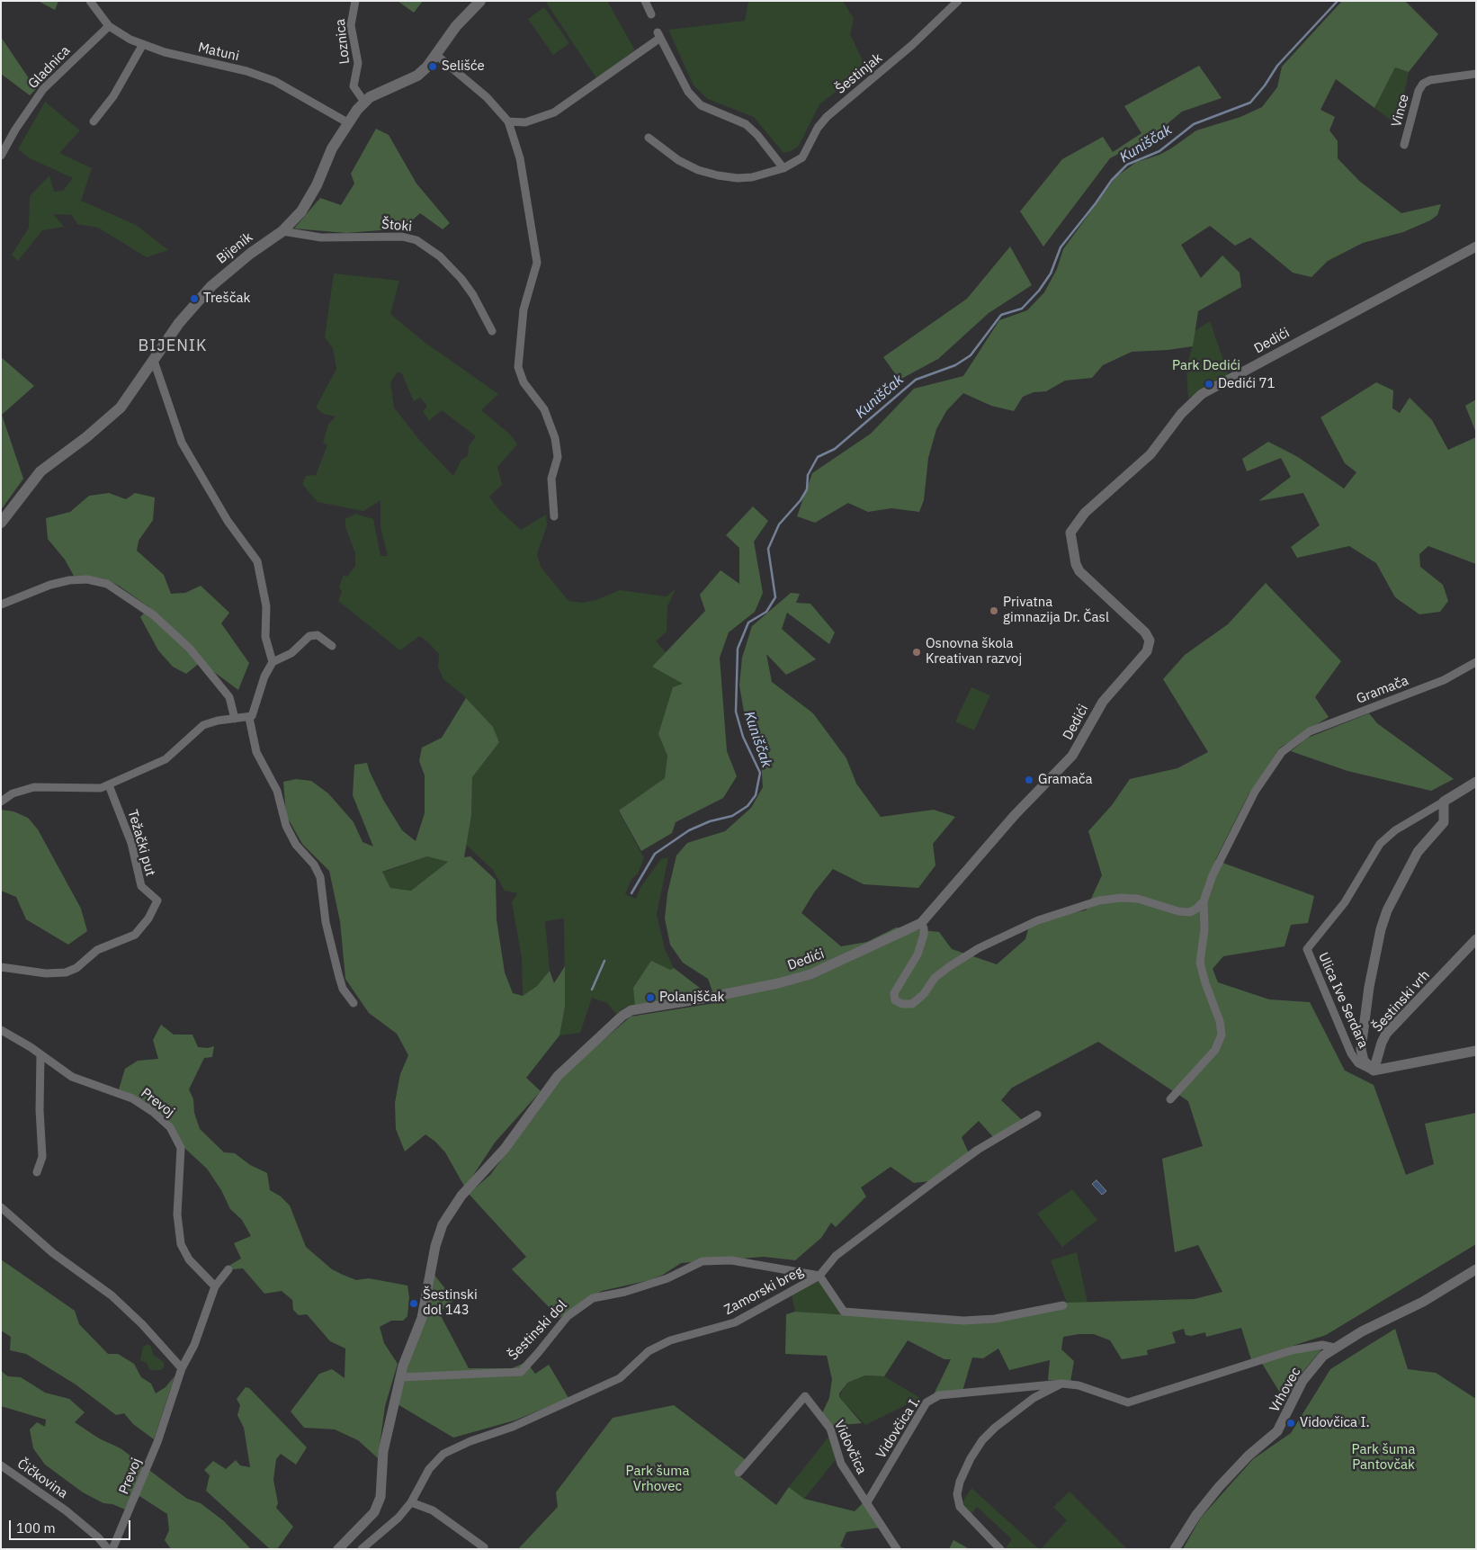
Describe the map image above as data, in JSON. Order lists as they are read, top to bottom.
{
  "streets": {
    "main road": ["Bijenik"],
    "street": [
      "Loznica",
      "Matuni",
      "Gladnica",
      "Šestinjak",
      "Vince",
      "Štoki",
      "Dedići",
      "Gramača",
      "Težački put",
      "Ulica Ive Serdara",
      "Šestinski vrh",
      "Prevoj",
      "Zamorski breg",
      "Šestinski dol",
      "Vrhovec",
      "Vidovčica I.",
      "Vidovčica",
      "Čičkovina"
    ]
  },
  "crossings": [
    ["Loznica", "Bijenik"],
    ["Matuni", "Gladnica"],
    ["Matuni", "Bijenik"],
    ["Štoki", "Bijenik"],
    ["Dedići", "Šestinski dol"],
    ["Ulica Ive Serdara", "Šestinski vrh"],
    ["Zamorski breg", "Šestinski dol"],
    ["Vrhovec", "Vidovčica I."],
    ["Vidovčica I.", "Vidovčica"]
  ],
  "districts": ["BIJENIK"],
  "water": ["Kuniščak"],
  "parks": ["Park Dedići", "Park šuma Pantovčak", "Park šuma Vrhovec"],
  "places": [
    "Selišće",
    "Treščak",
    "Dedići 71",
    "Privatna gimnazija Dr. Časl",
    "Osnovna škola Kreativan razvoj",
    "Gramača",
    "Polanjščak",
    "Šestinski dol 143",
    "Vidovčica I."
  ],
  "scale_bar": "100 m"
}
